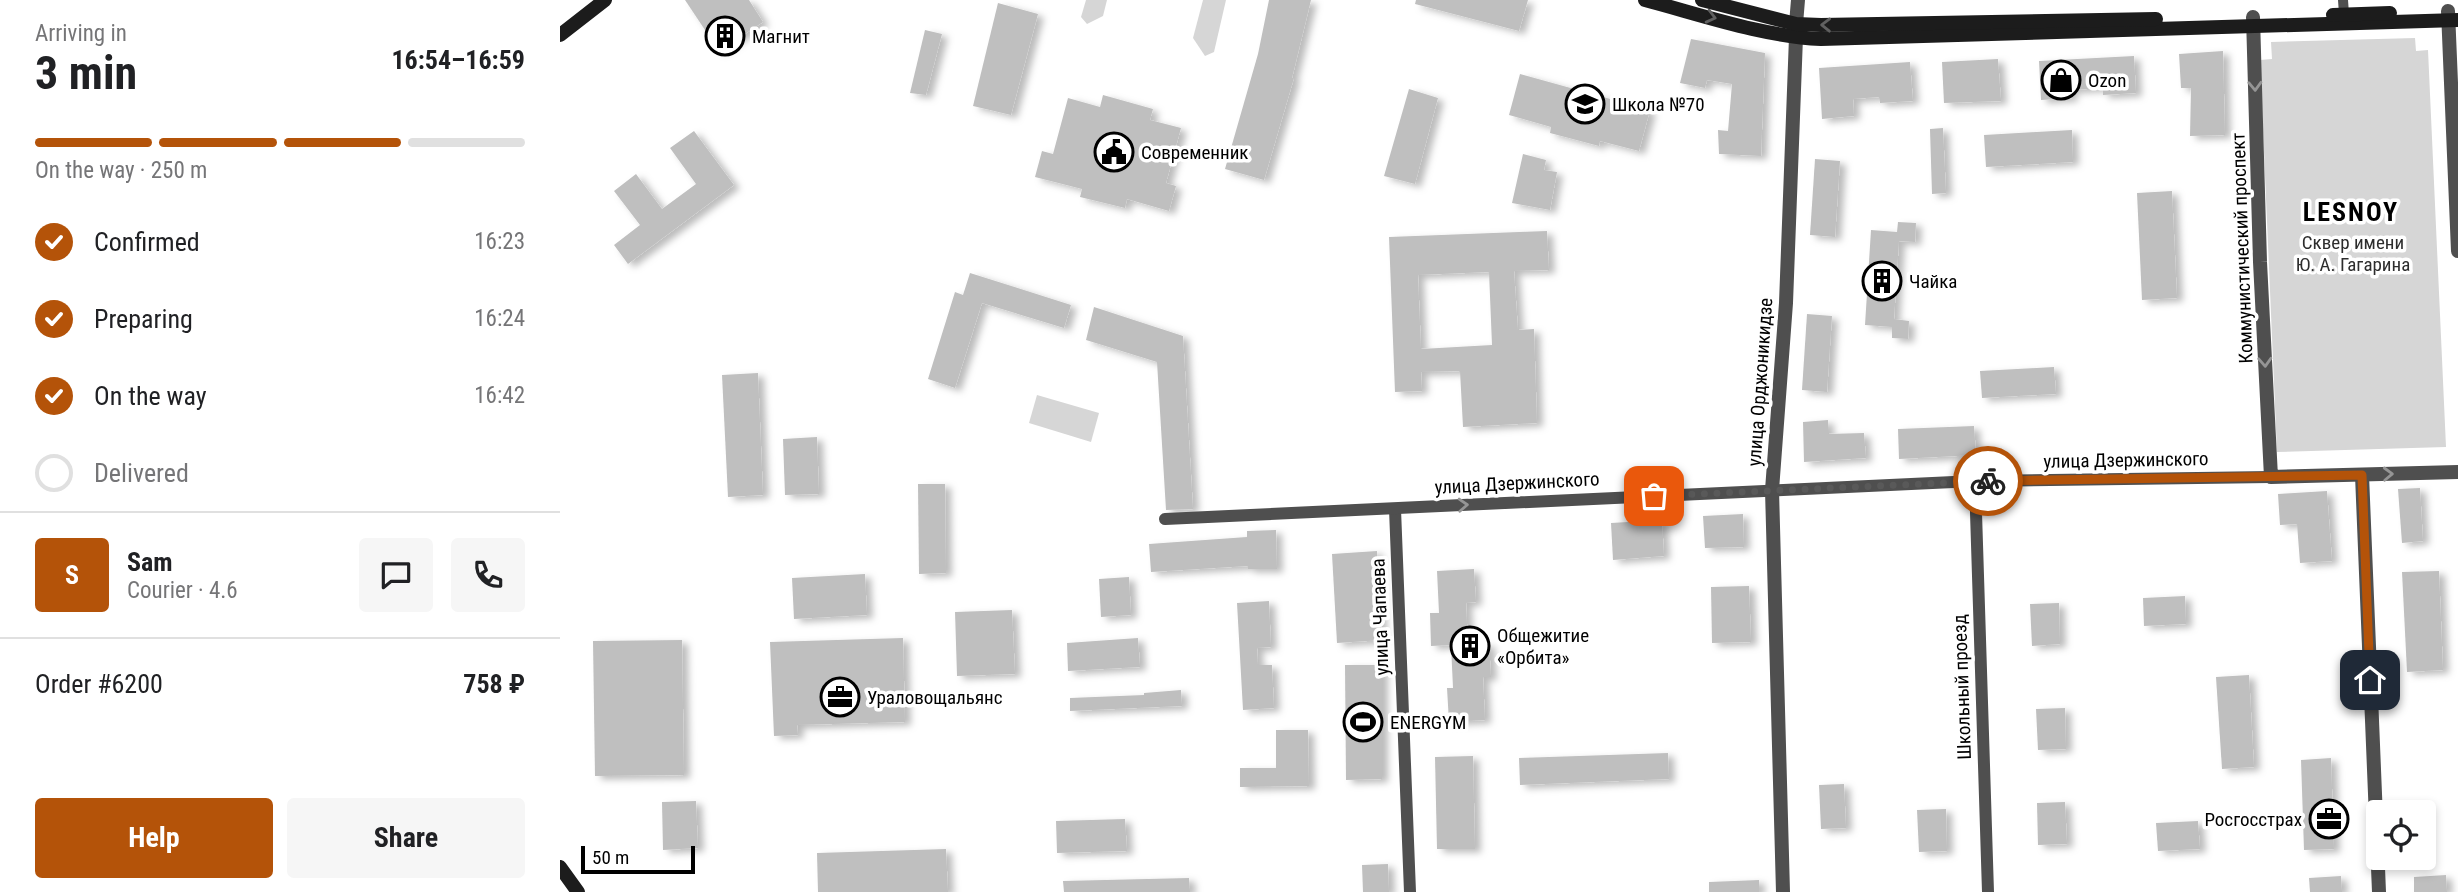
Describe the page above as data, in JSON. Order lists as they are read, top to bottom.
{
  "streets": {
    "street": [
      "Коммунистический проспект",
      "улица Орджоникидзе",
      "улица Дзержинского",
      "улица Чапаева",
      "Школьный проезд"
    ]
  },
  "crossings": [
    ["Коммунистический проспект", "улица Дзержинского"],
    ["улица Орджоникидзе", "улица Дзержинского"],
    ["улица Дзержинского", "улица Чапаева"],
    ["улица Дзержинского", "Школьный проезд"]
  ],
  "one_way": ["Коммунистический проспект", "улица Дзержинского"],
  "districts": ["LESNOY"],
  "parks": ["Сквер имени Ю. А. Гагарина"],
  "places": {
    "building": ["Магнит", "Чайка", "Общежитие «Орбита»"],
    "shop": ["Ozon"],
    "school or university": ["Школа №70"],
    "public building": ["Современник"],
    "office": ["Ураловощальянс", "Росгосстрах"],
    "sports": ["ENERGYM"]
  },
  "scale_bar": "50 m",
  "page": {
    "heading": ["3 min", "Arriving in", "16:54–16:59"],
    "panel": [
      "Sam",
      "Courier · 4.6",
      "Order #6200",
      "758 ₽"
    ],
    "bar": "On the way · 250 m",
    "list": [
      ["Confirmed", "16:23"],
      ["Preparing", "16:24"],
      ["On the way", "16:42"],
      "Delivered"
    ],
    "round": "S",
    "buttons": ["Help", "Share"],
    "scale": "50 m"
  }
}
